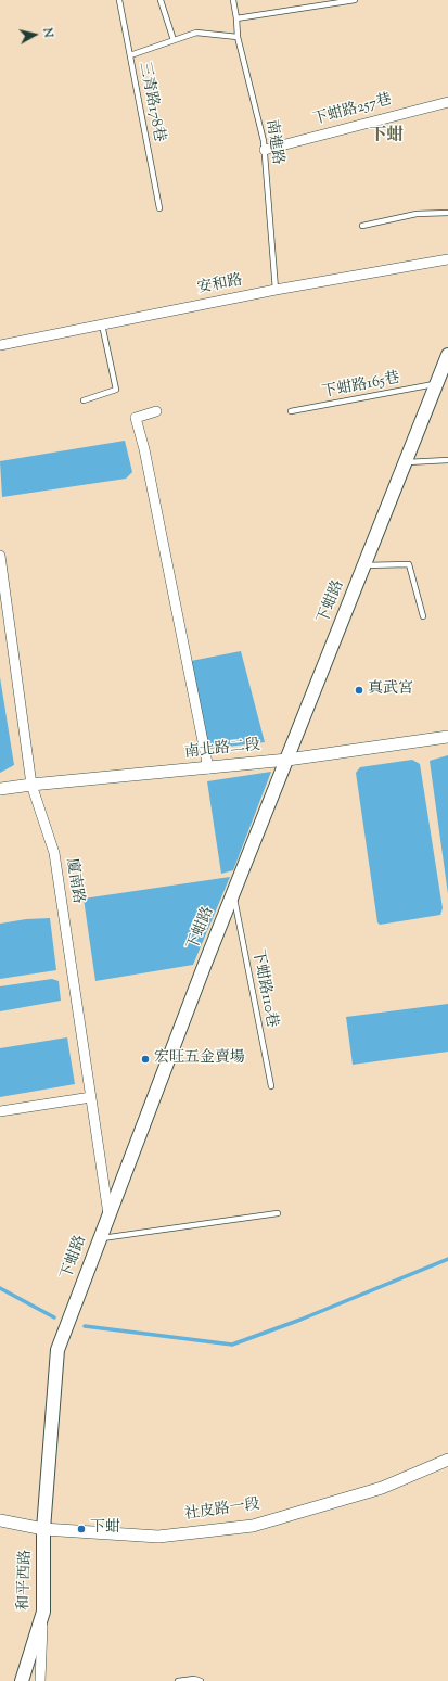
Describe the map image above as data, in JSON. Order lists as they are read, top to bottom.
{
  "streets": {
    "main road": ["下蚶路", "和平西路"],
    "street": [
      "下蚶路257巷",
      "安和路",
      "南北路二段",
      "廈南路",
      "社皮路一段"
    ],
    "lane": [
      "三青路178巷",
      "南進路",
      "下蚶路165巷",
      "下蚶路110巷"
    ]
  },
  "crossings": [
    ["下蚶路257巷", "南進路"],
    ["南進路", "安和路"],
    ["下蚶路165巷", "下蚶路"],
    ["下蚶路", "南北路二段"],
    ["下蚶路", "廈南路"],
    ["下蚶路", "下蚶路110巷"],
    ["下蚶路", "社皮路一段"],
    ["下蚶路", "和平西路"],
    ["南北路二段", "廈南路"],
    ["社皮路一段", "和平西路"]
  ],
  "districts": ["下蚶"],
  "places": ["真武宮", "宏旺五金賣場", "下蚶"],
  "north": "right"
}
